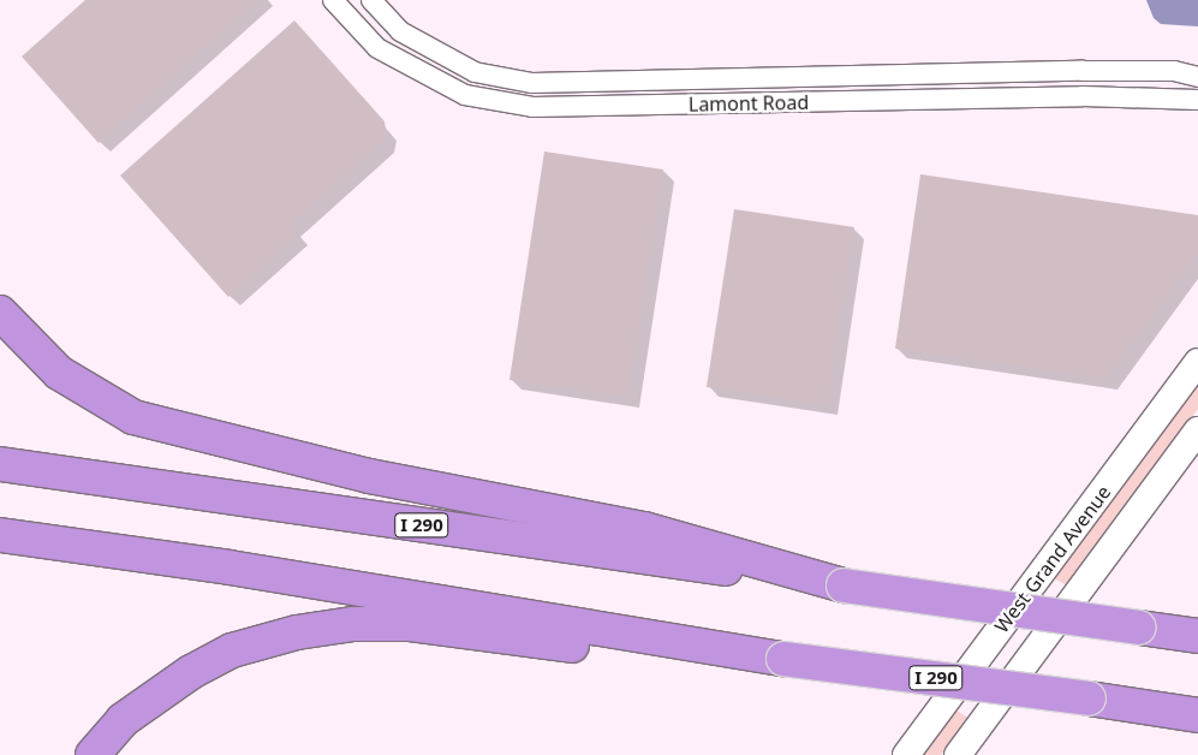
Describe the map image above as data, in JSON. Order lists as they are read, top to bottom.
{
  "streets": {
    "highway": ["I 290"],
    "main road": ["West Grand Avenue"],
    "street": ["Lamont Road"]
  }
}
